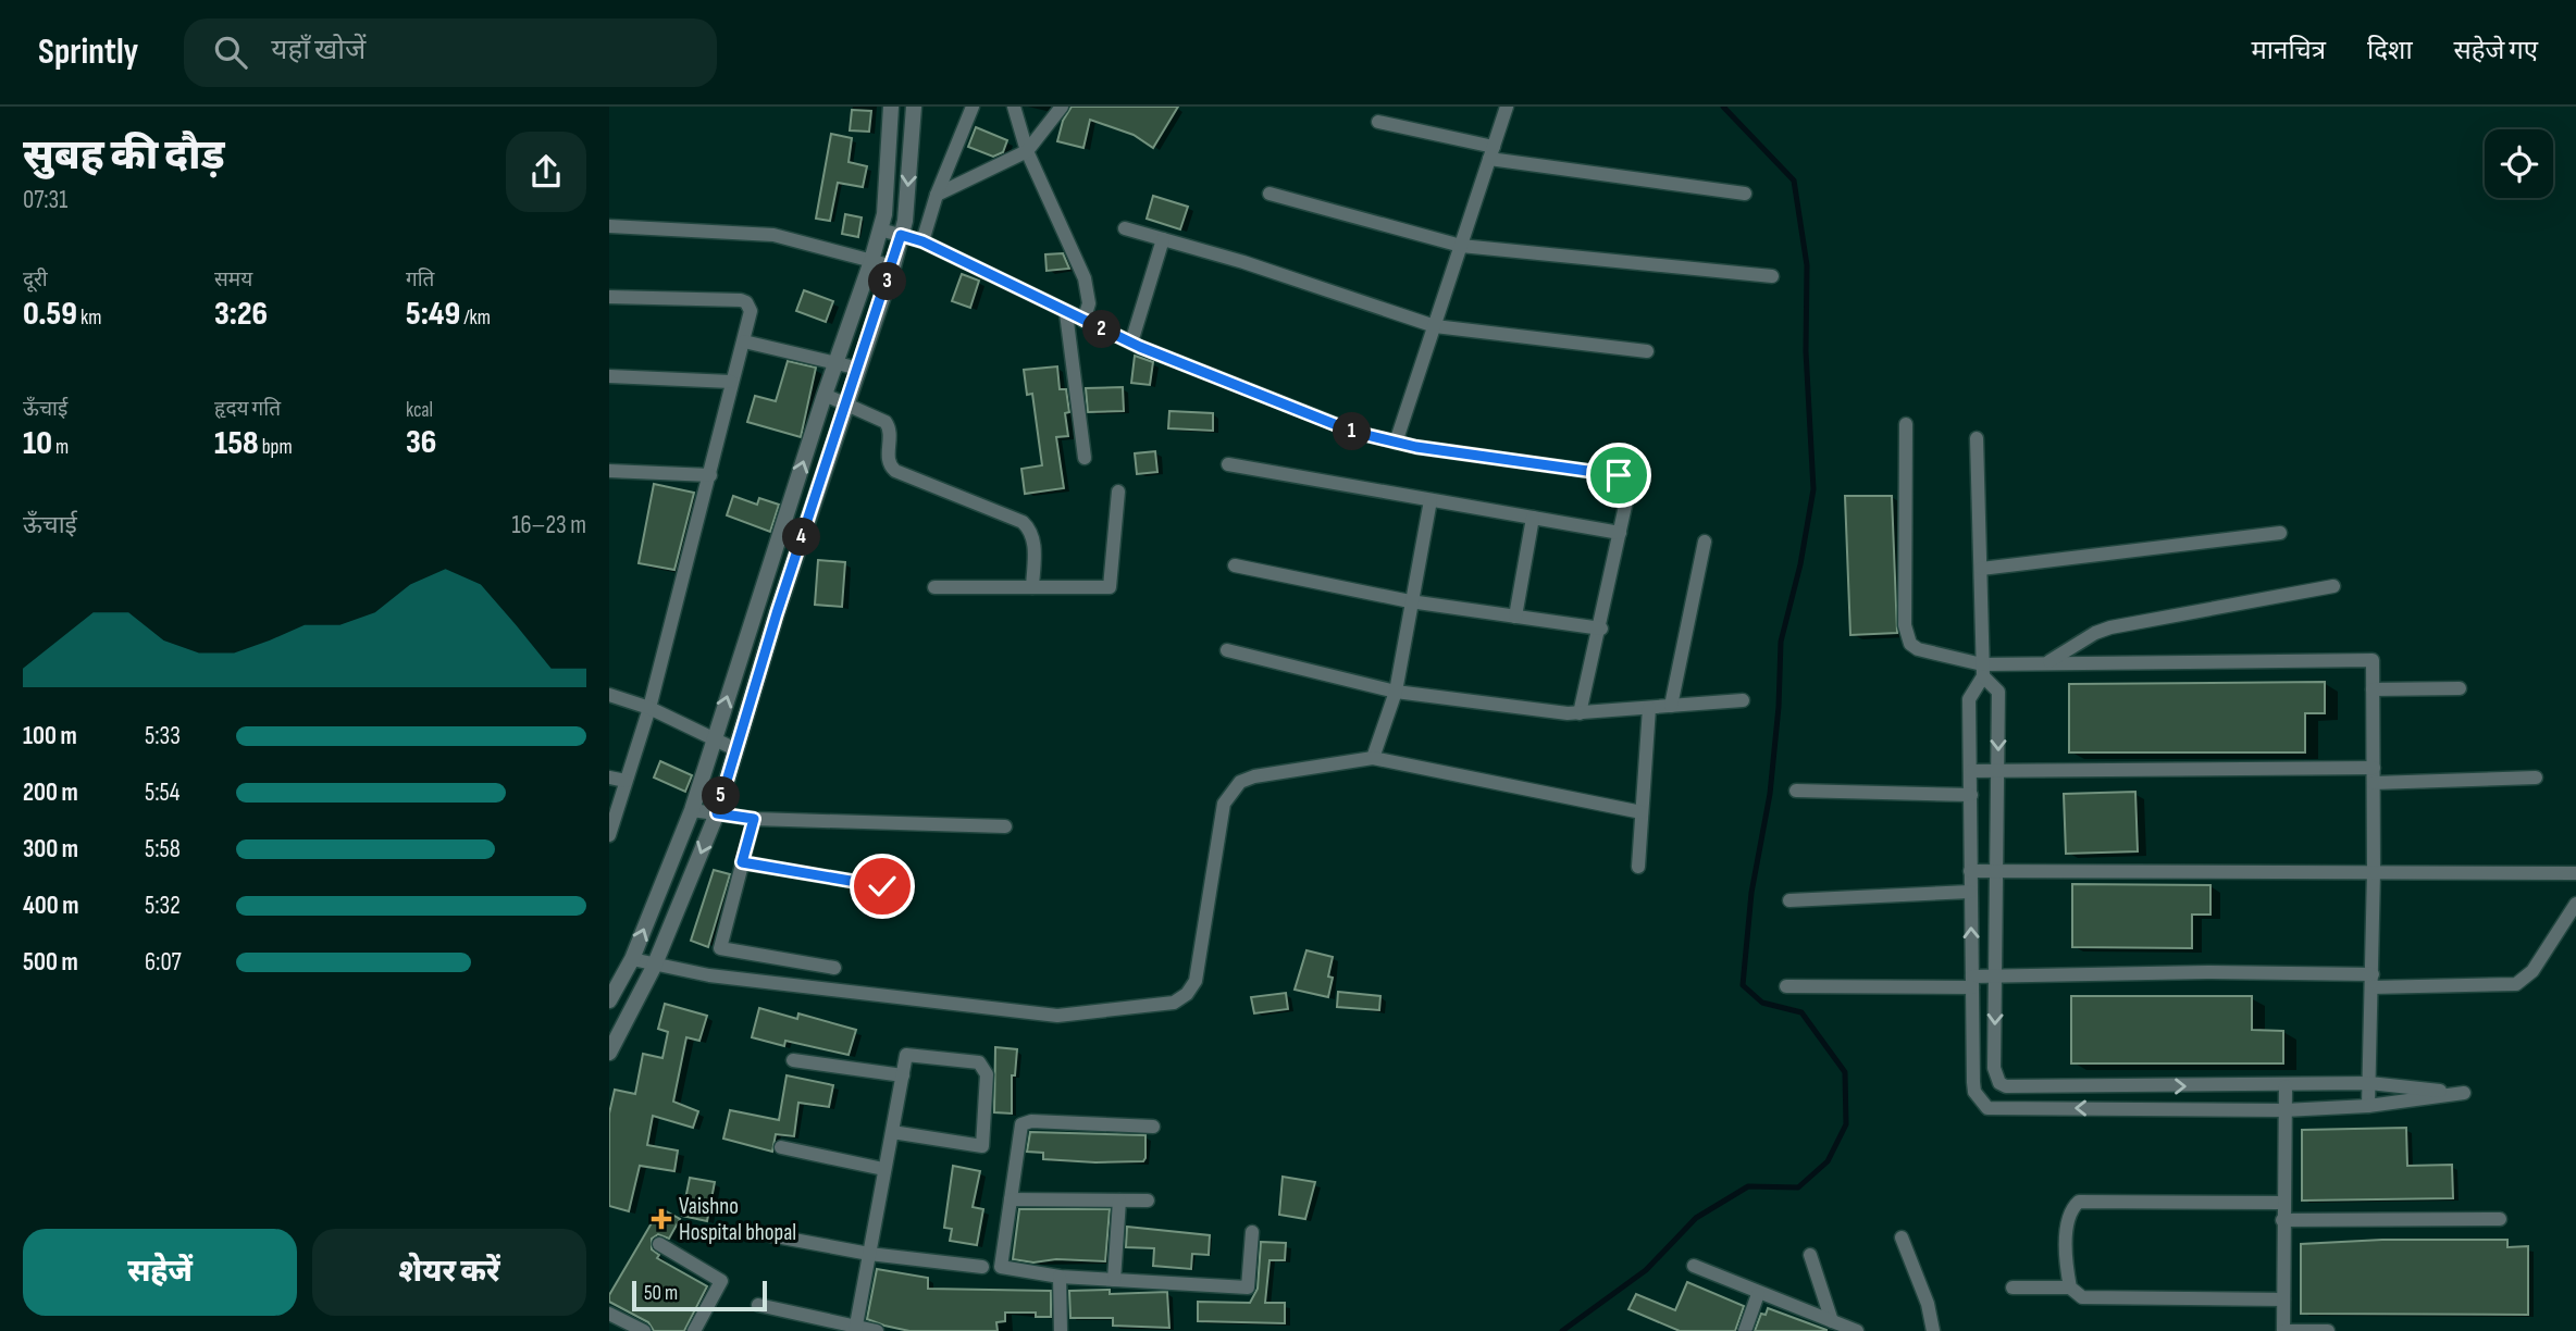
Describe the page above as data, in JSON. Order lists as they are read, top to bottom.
{
  "places": {
    "health": ["Vaishno Hospital bhopal"]
  },
  "scale_bar": "50 m",
  "page": {
    "header": "Sprintly",
    "search": "यहाँ खोजें",
    "nav": ["मानचित्र", "दिशा", "सहेजे गए"],
    "heading": ["सुबह की दौड़", "07:31"],
    "stats": [
      ["दूरी", "0.59 km"],
      ["समय", "3:26"],
      ["गति", "5:49 /km"],
      ["ऊँचाई", "10 m"],
      ["हृदय गति", "158 bpm"],
      ["kcal", "36"]
    ],
    "pins": [
      "3",
      "2",
      "1",
      "4",
      "5"
    ],
    "chart": ["ऊँचाई", "16–23 m"],
    "list": [
      {
        "name": "100 m",
        "note": "5:33"
      },
      {
        "name": "200 m",
        "note": "5:54"
      },
      {
        "name": "300 m",
        "note": "5:58"
      },
      {
        "name": "400 m",
        "note": "5:32"
      },
      {
        "name": "500 m",
        "note": "6:07"
      }
    ],
    "buttons": ["सहेजें", "शेयर करें"],
    "scale": "50 m"
  }
}
